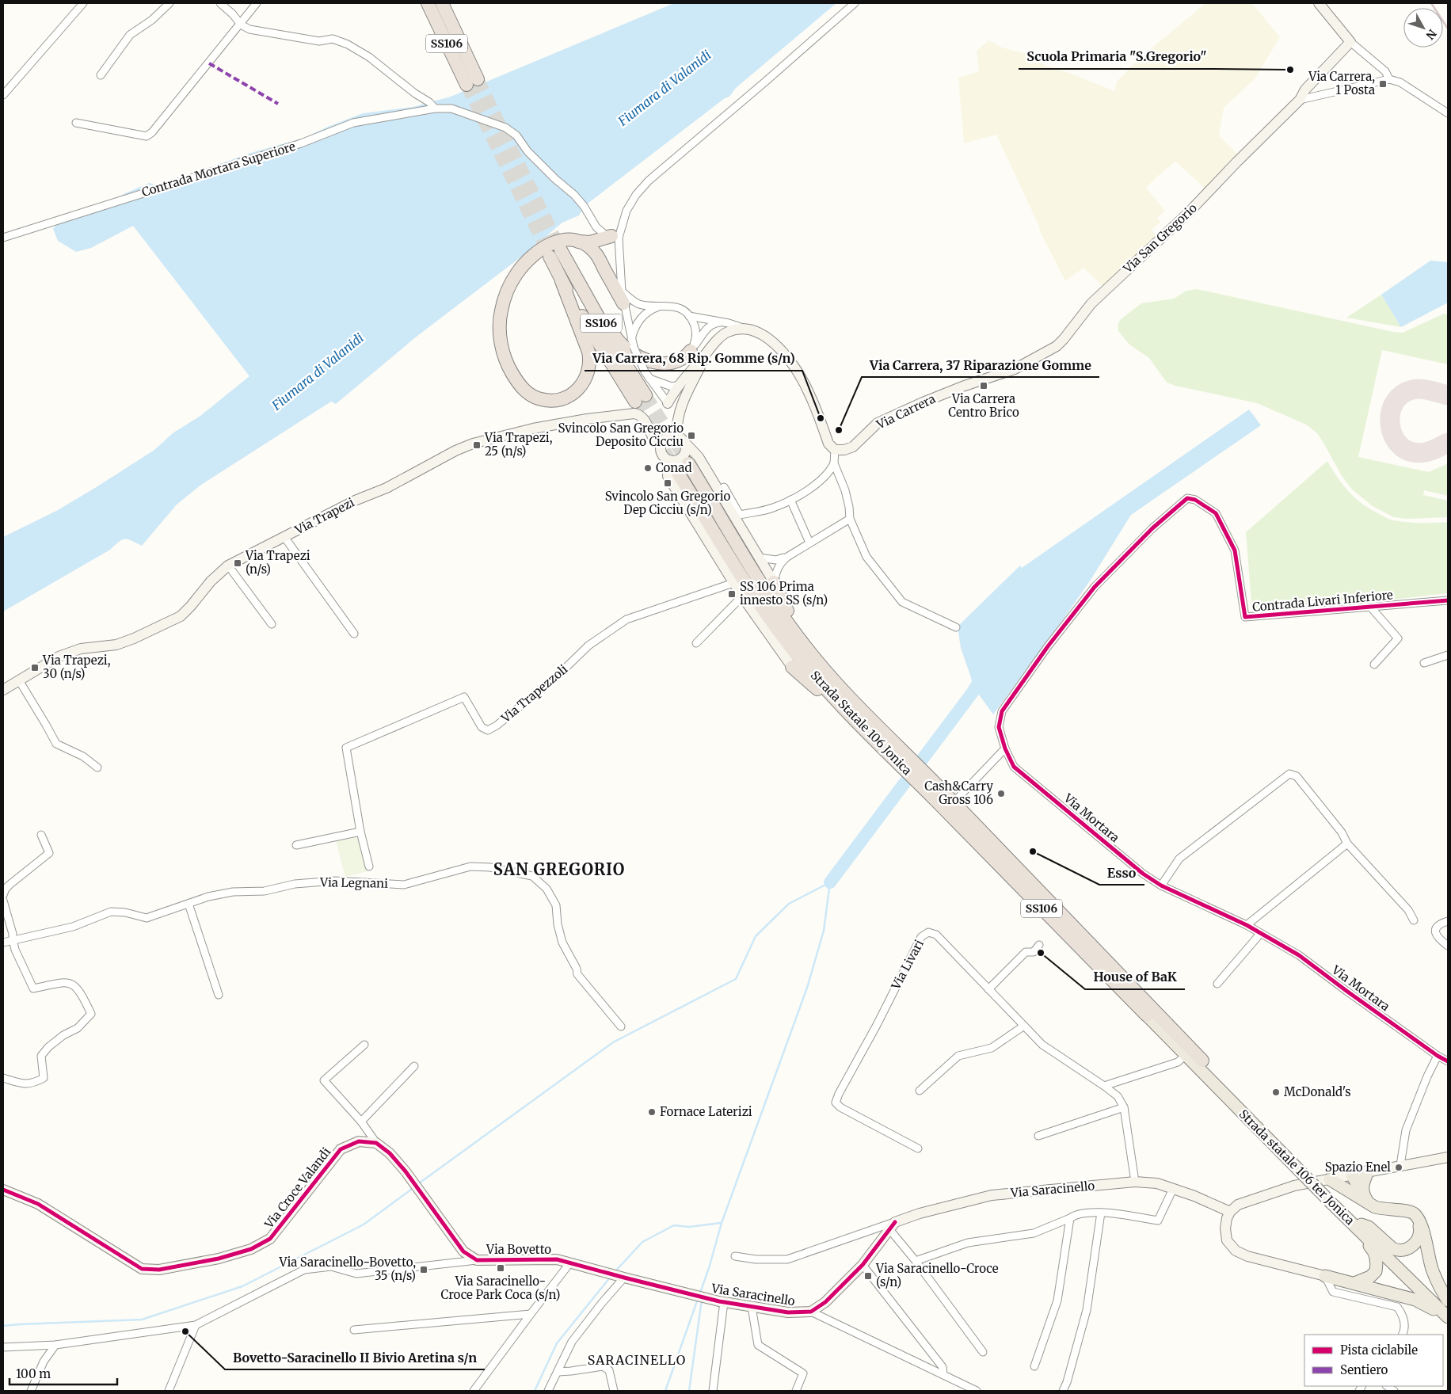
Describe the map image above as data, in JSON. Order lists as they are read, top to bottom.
{
  "streets": {
    "highway": ["SS106", "Strada Statale 106 Jonica", "Strada statale 106 ter Jonica"],
    "street": [
      "Contrada Mortara Superiore",
      "Via San Gregorio",
      "Via Carrera",
      "Via Trapezi",
      "Contrada Livari Inferiore",
      "Via Trapezzoli",
      "Via Mortara",
      "Via Legnani",
      "Via Livari",
      "Via Croce Valandi",
      "Via Saracinello",
      "Via Bovetto"
    ]
  },
  "crossings": [
    ["Via San Gregorio", "Via Carrera"],
    ["Contrada Livari Inferiore", "Via Mortara"],
    ["Strada Statale 106 Jonica", "Strada statale 106 ter Jonica"],
    ["Via Livari", "Via Saracinello"],
    ["Via Croce Valandi", "Via Bovetto"],
    ["Via Saracinello", "Via Bovetto"]
  ],
  "districts": ["SAN GREGORIO", "SARACINELLO"],
  "water": ["Fiumara di Valanidi"],
  "places": {
    "other": [
      "Scuola Primaria \"S.Gregorio\"",
      "Via Carrera, 68 Rip. Gomme (s/n)",
      "Via Carrera, 37 Riparazione Gomme",
      "Conad",
      "Cash&Carry Gross 106",
      "Esso",
      "House of BaK",
      "McDonald's",
      "Fornace Laterizi",
      "Spazio Enel",
      "Bovetto-Saracinello II Bivio Aretina s/n"
    ],
    "transit": [
      "Via Carrera, 1 Posta",
      "Via Carrera Centro Brico",
      "Svincolo San Gregorio Deposito Cicciu",
      "Via Trapezi, 25 (n/s)",
      "Svincolo San Gregorio Dep Cicciu (s/n)",
      "Via Trapezi (n/s)",
      "SS 106 Prima innesto SS (s/n)",
      "Via Trapezi, 30 (n/s)",
      "Via Saracinello- Croce Park Coca (s/n)",
      "Via Saracinello-Bovetto, 35 (n/s)",
      "Via Saracinello-Croce (s/n)"
    ]
  },
  "legend": ["Pista ciclabile", "Sentiero"],
  "scale_bar": "100 m",
  "north": "bottom right"
}
